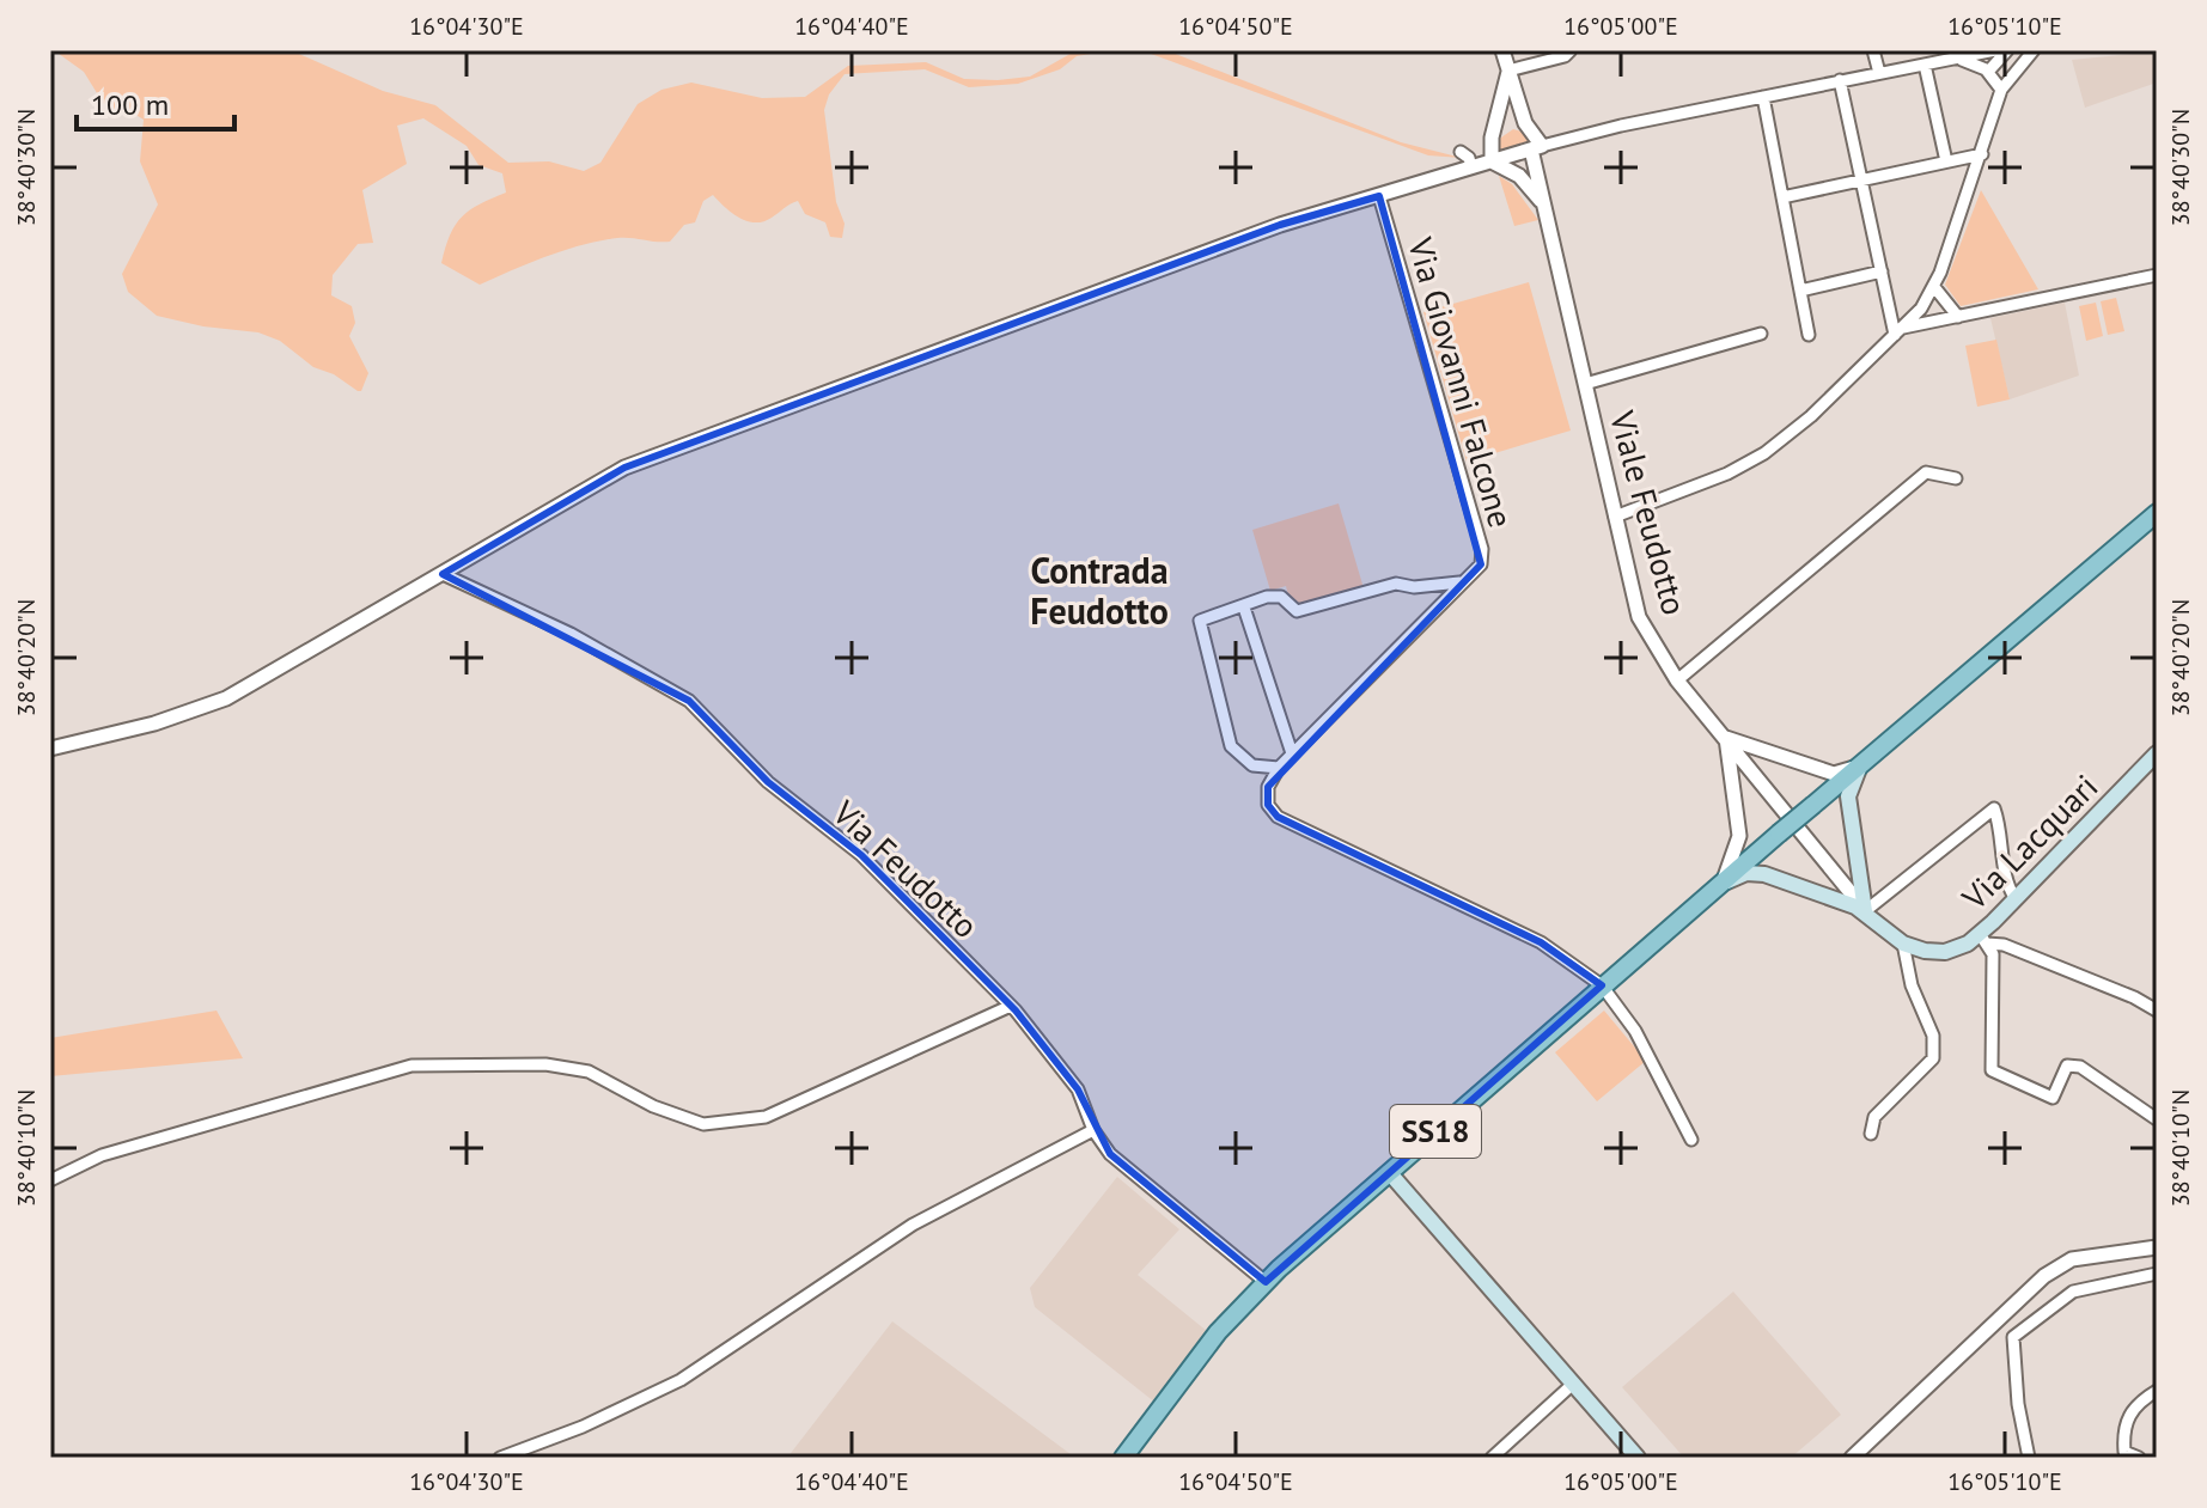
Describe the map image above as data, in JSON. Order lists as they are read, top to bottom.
{
  "streets": {
    "main road": ["Via Lacquari", "SS18"],
    "street": ["Via Giovanni Falcone", "Viale Feudotto", "Via Feudotto"]
  },
  "crossings": [
    ["Via Feudotto", "SS18"]
  ],
  "districts": ["Contrada Feudotto"],
  "scale_bar": "100 m",
  "coordinates": [
    "16°04'30\"E",
    "16°04'40\"E",
    "16°04'50\"E",
    "16°05'00\"E",
    "16°05'10\"E",
    "38°40'30\"N",
    "38°40'20\"N",
    "38°40'10\"N"
  ]
}
